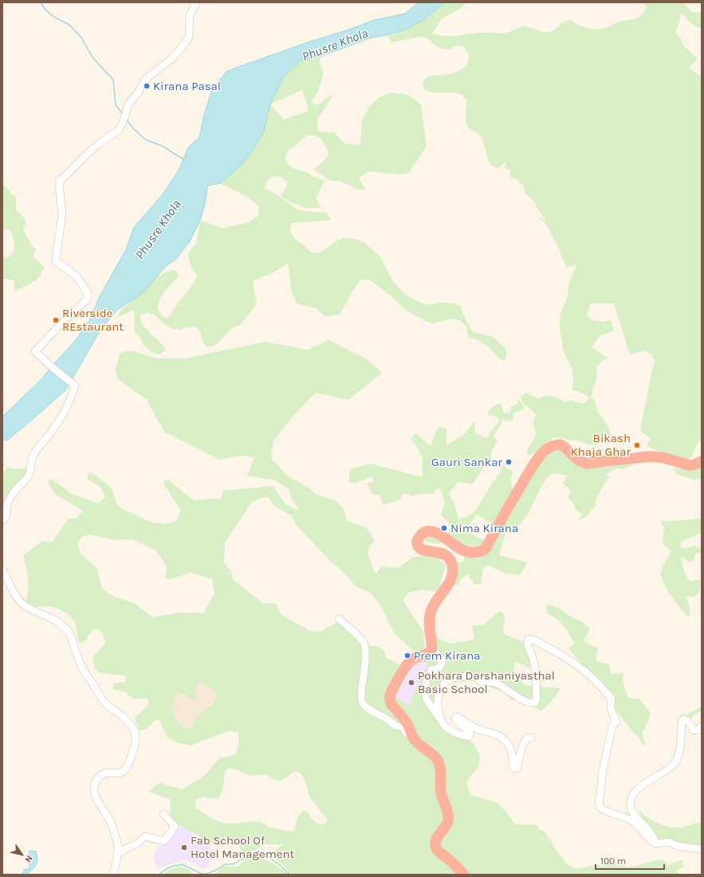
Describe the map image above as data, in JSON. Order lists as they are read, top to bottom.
{
  "water": ["Phusre Khola"],
  "places": [
    "Kirana Pasal",
    "Riverside REstaurant",
    "Bikash Khaja Ghar",
    "Gauri Sankar",
    "Nima Kirana",
    "Prem Kirana",
    "Pokhara Darshaniyasthal Basic School",
    "Fab School Of Hotel Management"
  ],
  "scale_bar": "100 m",
  "north": "bottom right"
}
